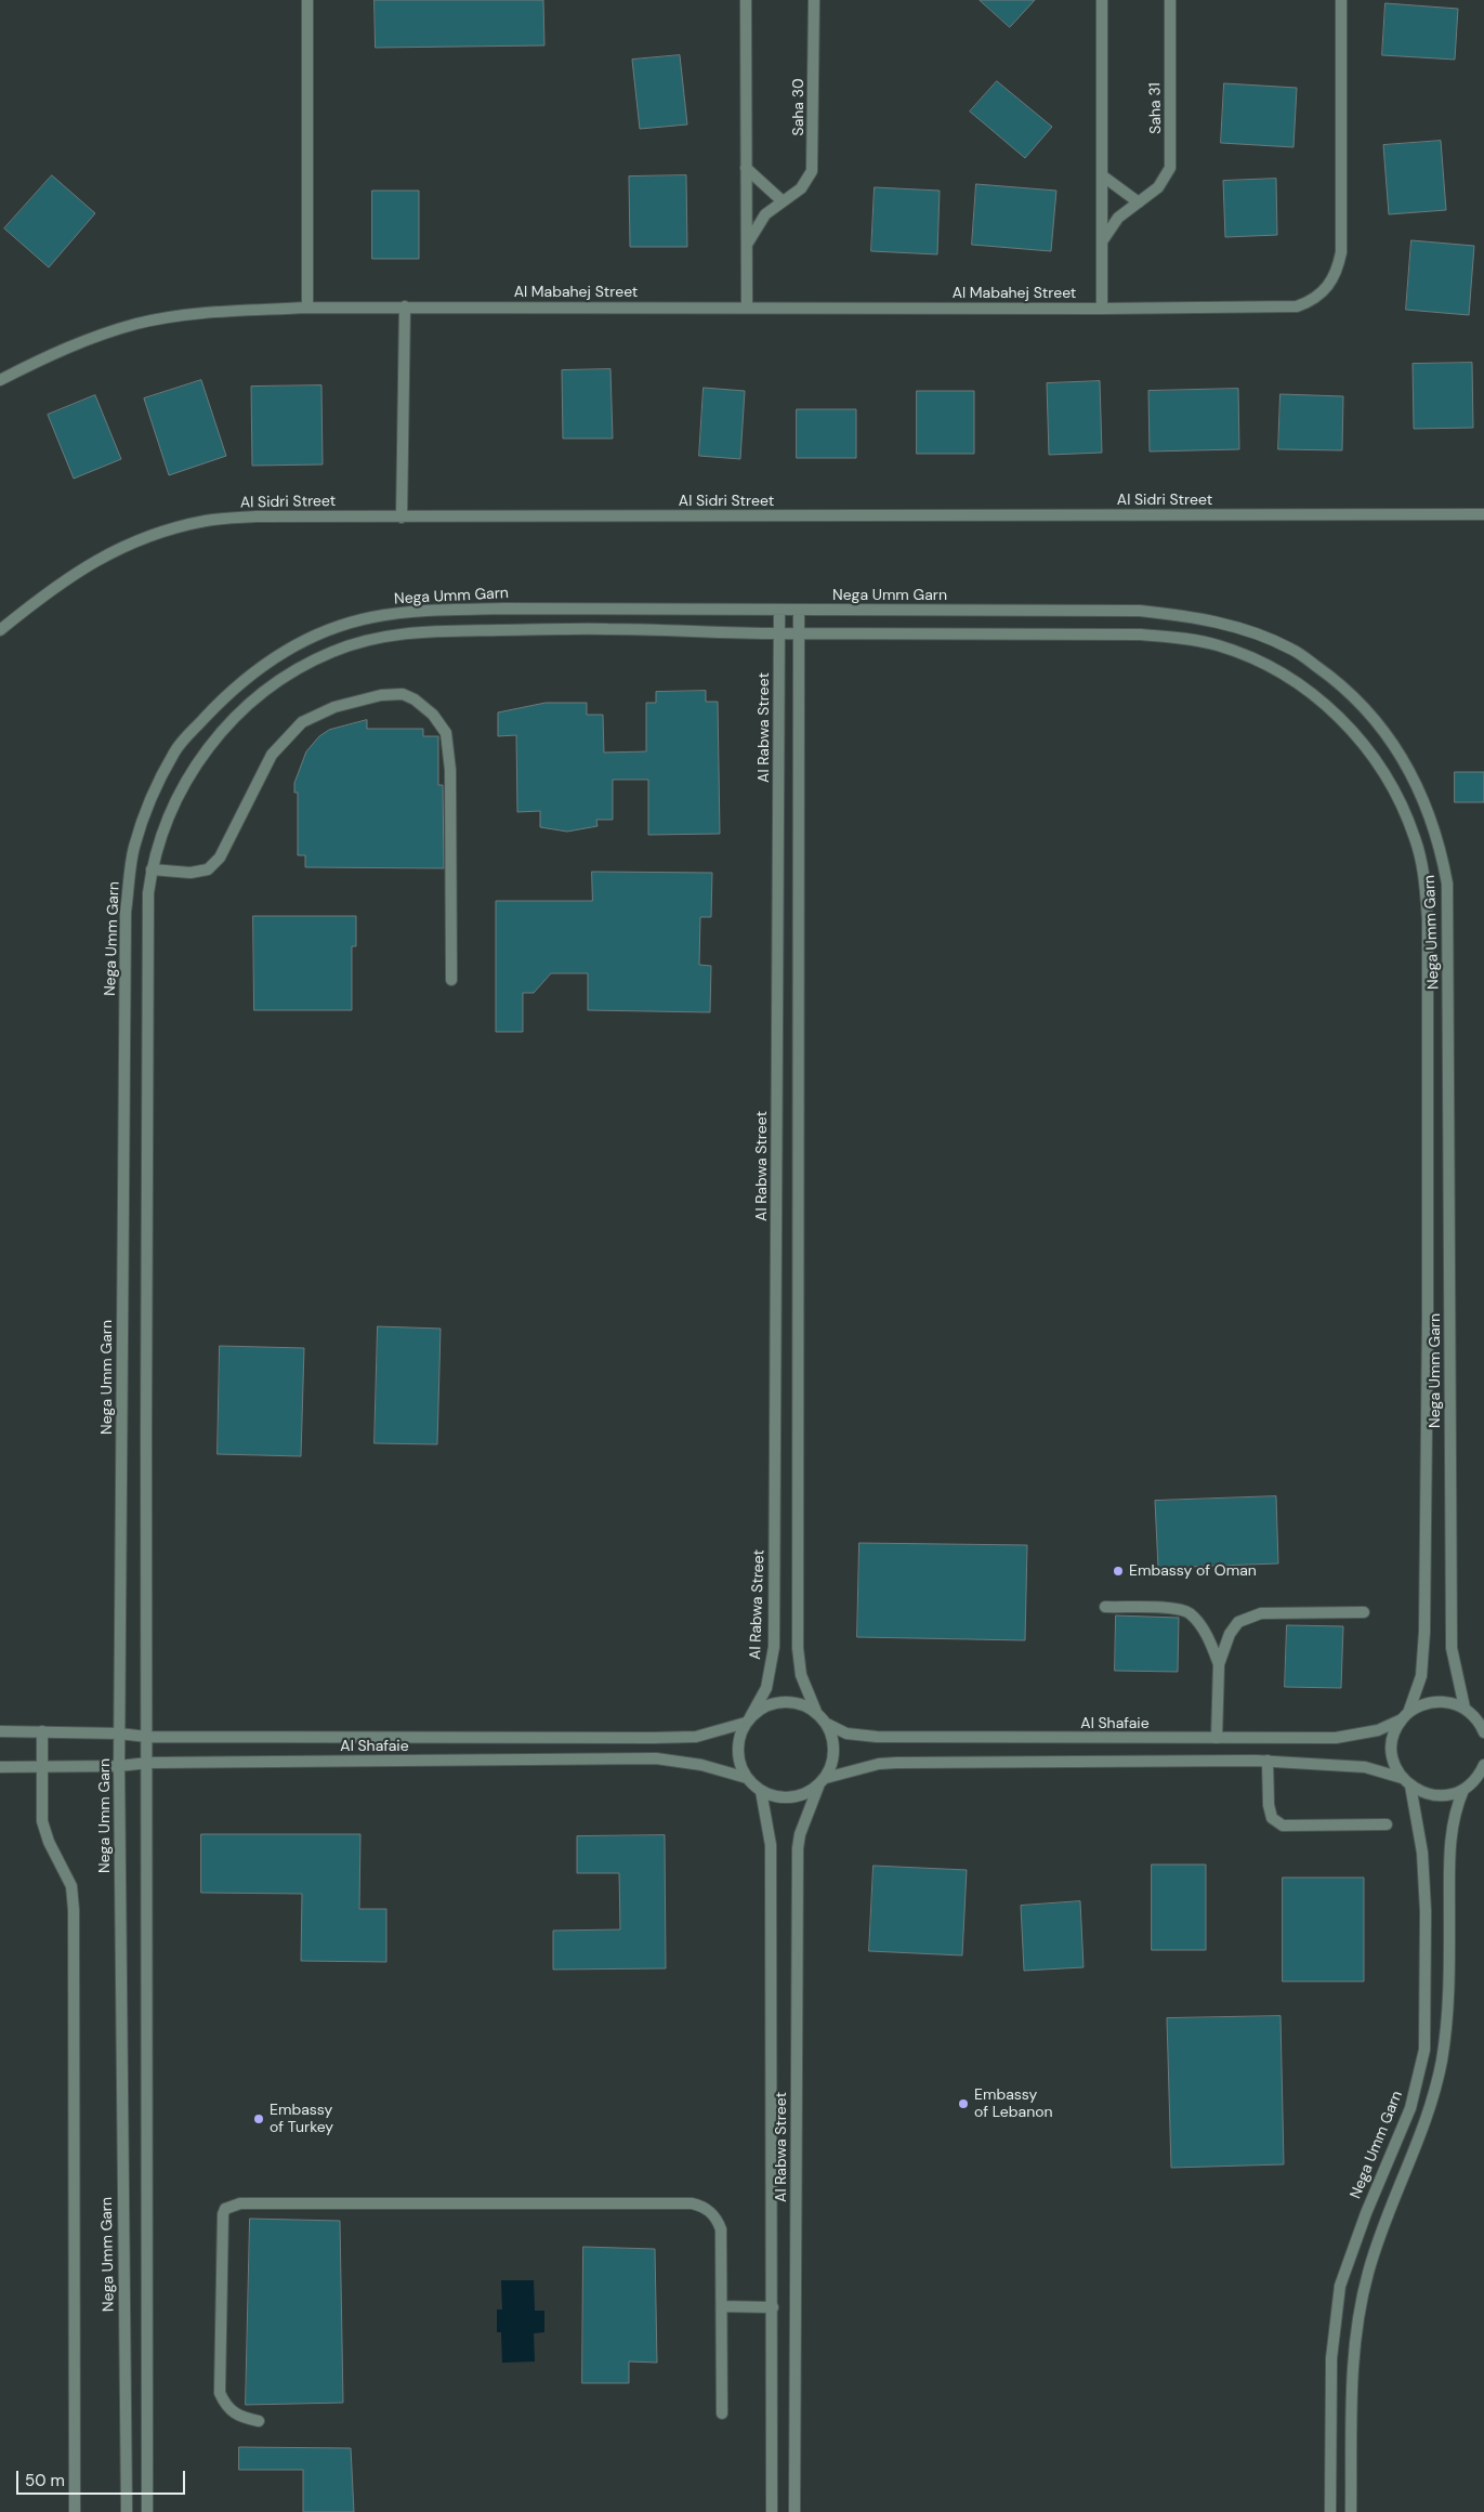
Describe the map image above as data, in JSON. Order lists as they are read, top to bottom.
{
  "streets": {
    "street": [
      "Saha 30",
      "Saha 31",
      "Al Mabahej Street",
      "Al Sidri Street",
      "Nega Umm Garn",
      "Al Rabwa Street",
      "Al Shafaie"
    ]
  },
  "crossings": [
    ["Nega Umm Garn", "Al Rabwa Street"],
    ["Nega Umm Garn", "Al Shafaie"],
    ["Al Rabwa Street", "Al Shafaie"]
  ],
  "places": ["Embassy of Oman", "Embassy of Lebanon", "Embassy of Turkey"],
  "scale_bar": "50 m"
}
